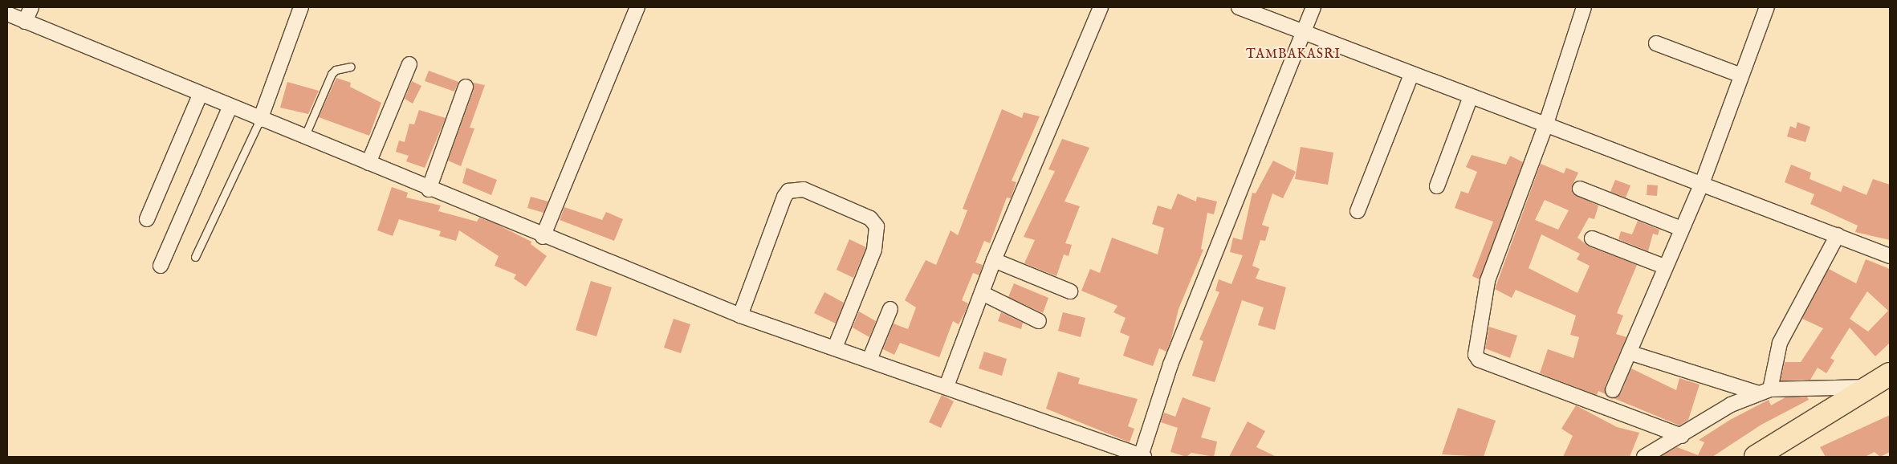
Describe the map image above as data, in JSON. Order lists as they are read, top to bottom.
{
  "districts": ["TAMBAKASRI"]
}
